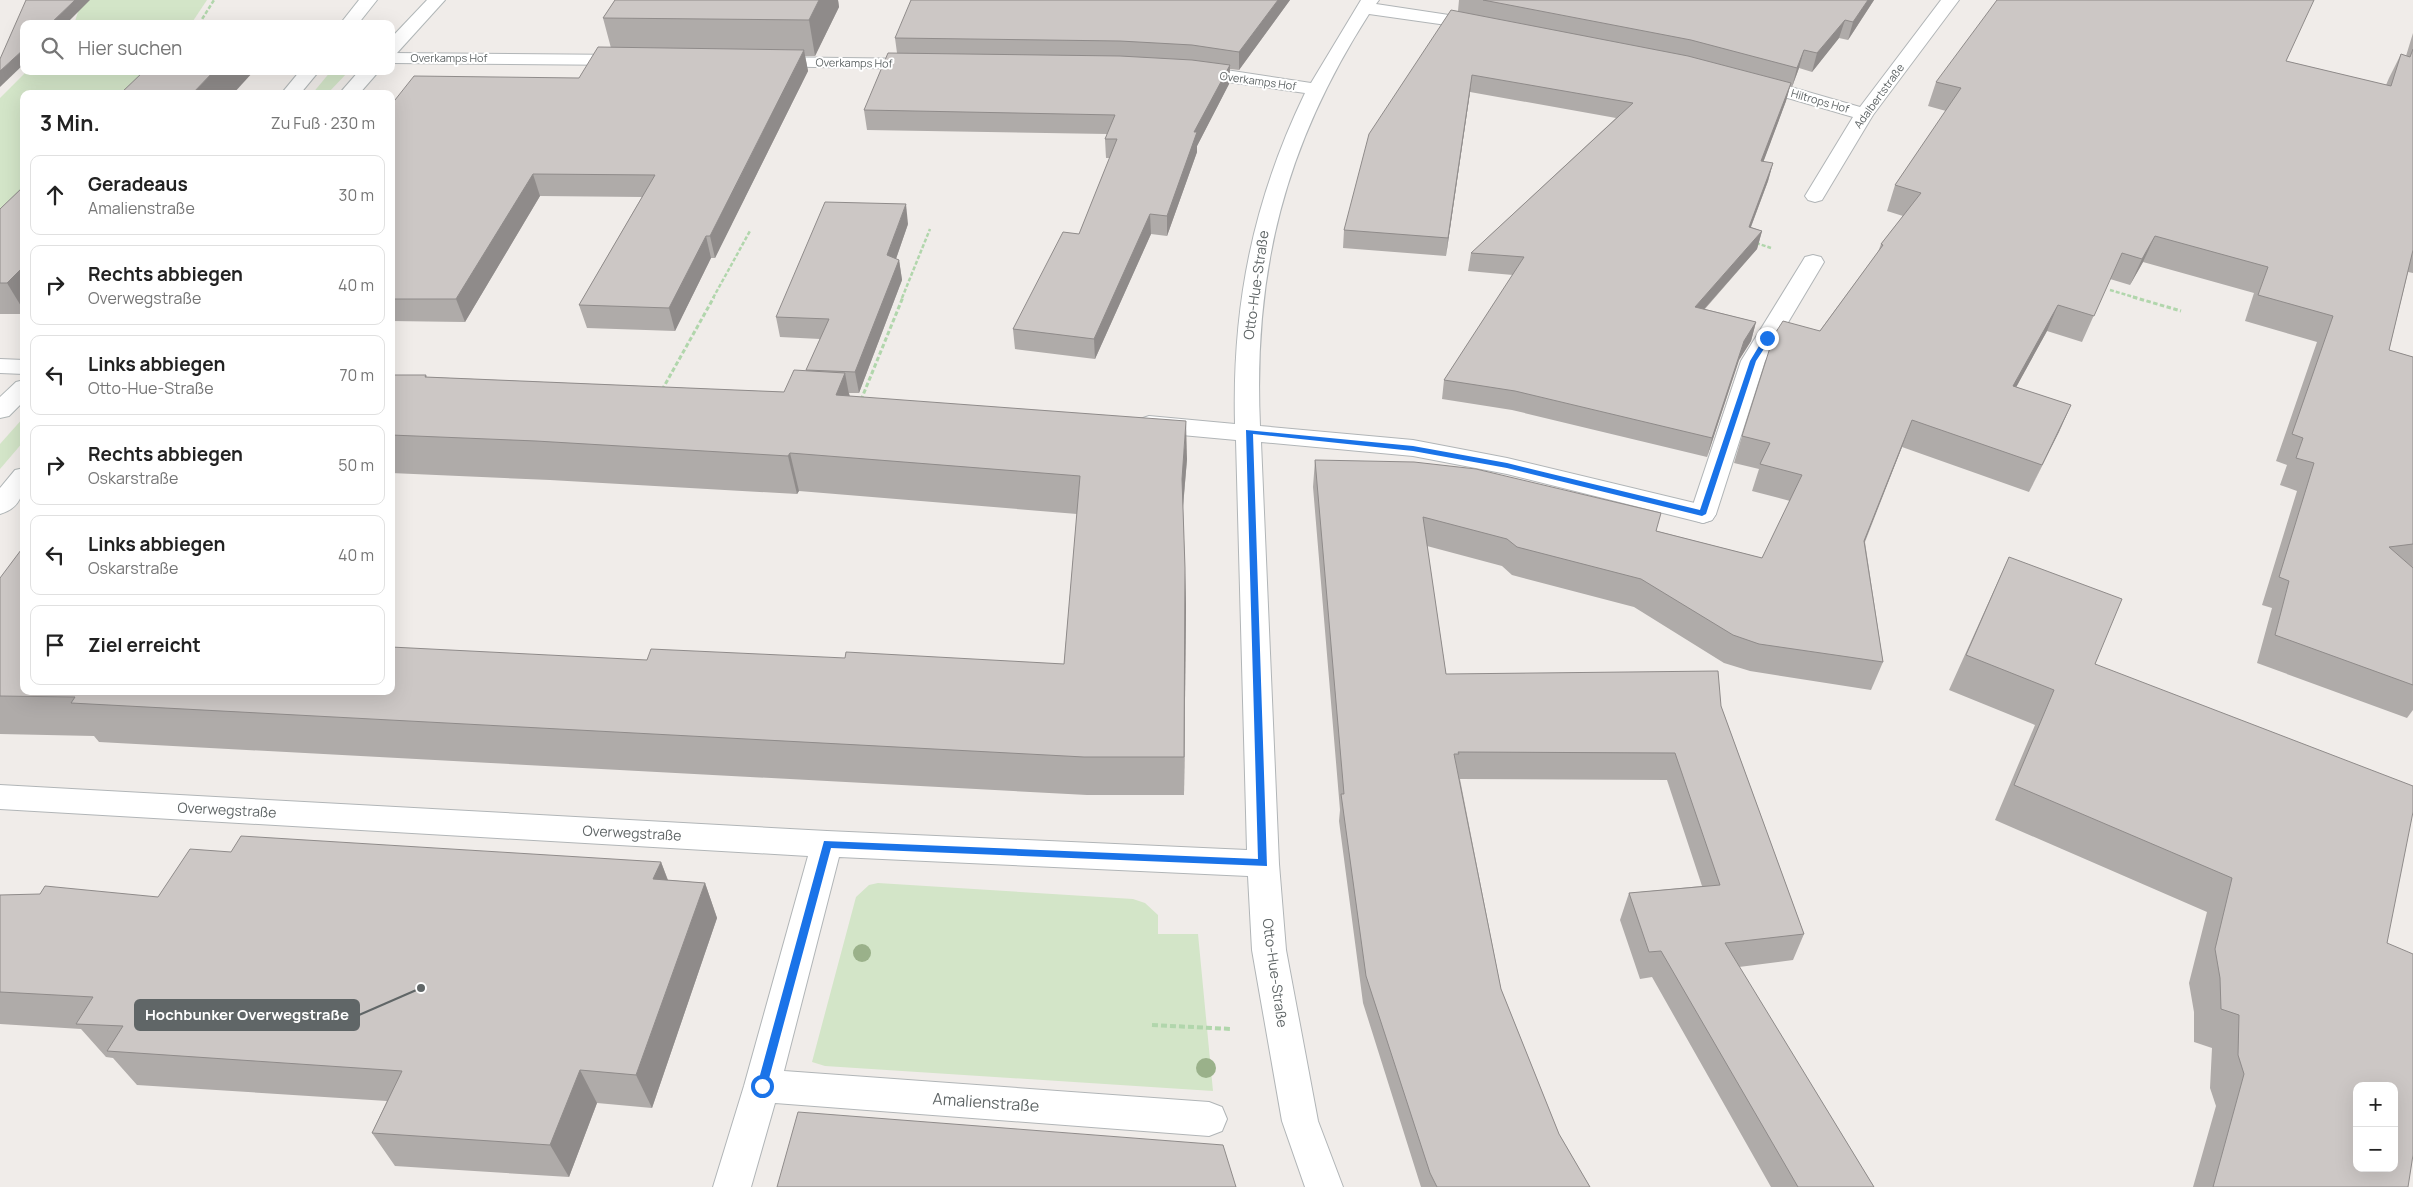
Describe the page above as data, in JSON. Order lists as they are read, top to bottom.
{
  "streets": {
    "street": [
      "Overkamps Hof",
      "Adalbertstraße",
      "Hiltrops Hof",
      "Otto-Hue-Straße",
      "Overwegstraße",
      "Amalienstraße"
    ]
  },
  "crossings": [
    ["Overkamps Hof", "Otto-Hue-Straße"],
    ["Adalbertstraße", "Hiltrops Hof"],
    ["Otto-Hue-Straße", "Overwegstraße"]
  ],
  "places": ["Hochbunker Overwegstraße"],
  "page": {
    "search": "Hier suchen",
    "heading": ["3 Min.", "Zu Fuß · 230 m"],
    "list": [
      ["Geradeaus", "Amalienstraße", "30 m"],
      ["Rechts abbiegen", "Overwegstraße", "40 m"],
      ["Links abbiegen", "Otto-Hue-Straße", "70 m"],
      ["Rechts abbiegen", "Oskarstraße", "50 m"],
      ["Links abbiegen", "Oskarstraße", "40 m"],
      "Ziel erreicht"
    ],
    "map_buttons": ["+", "−"]
  }
}
